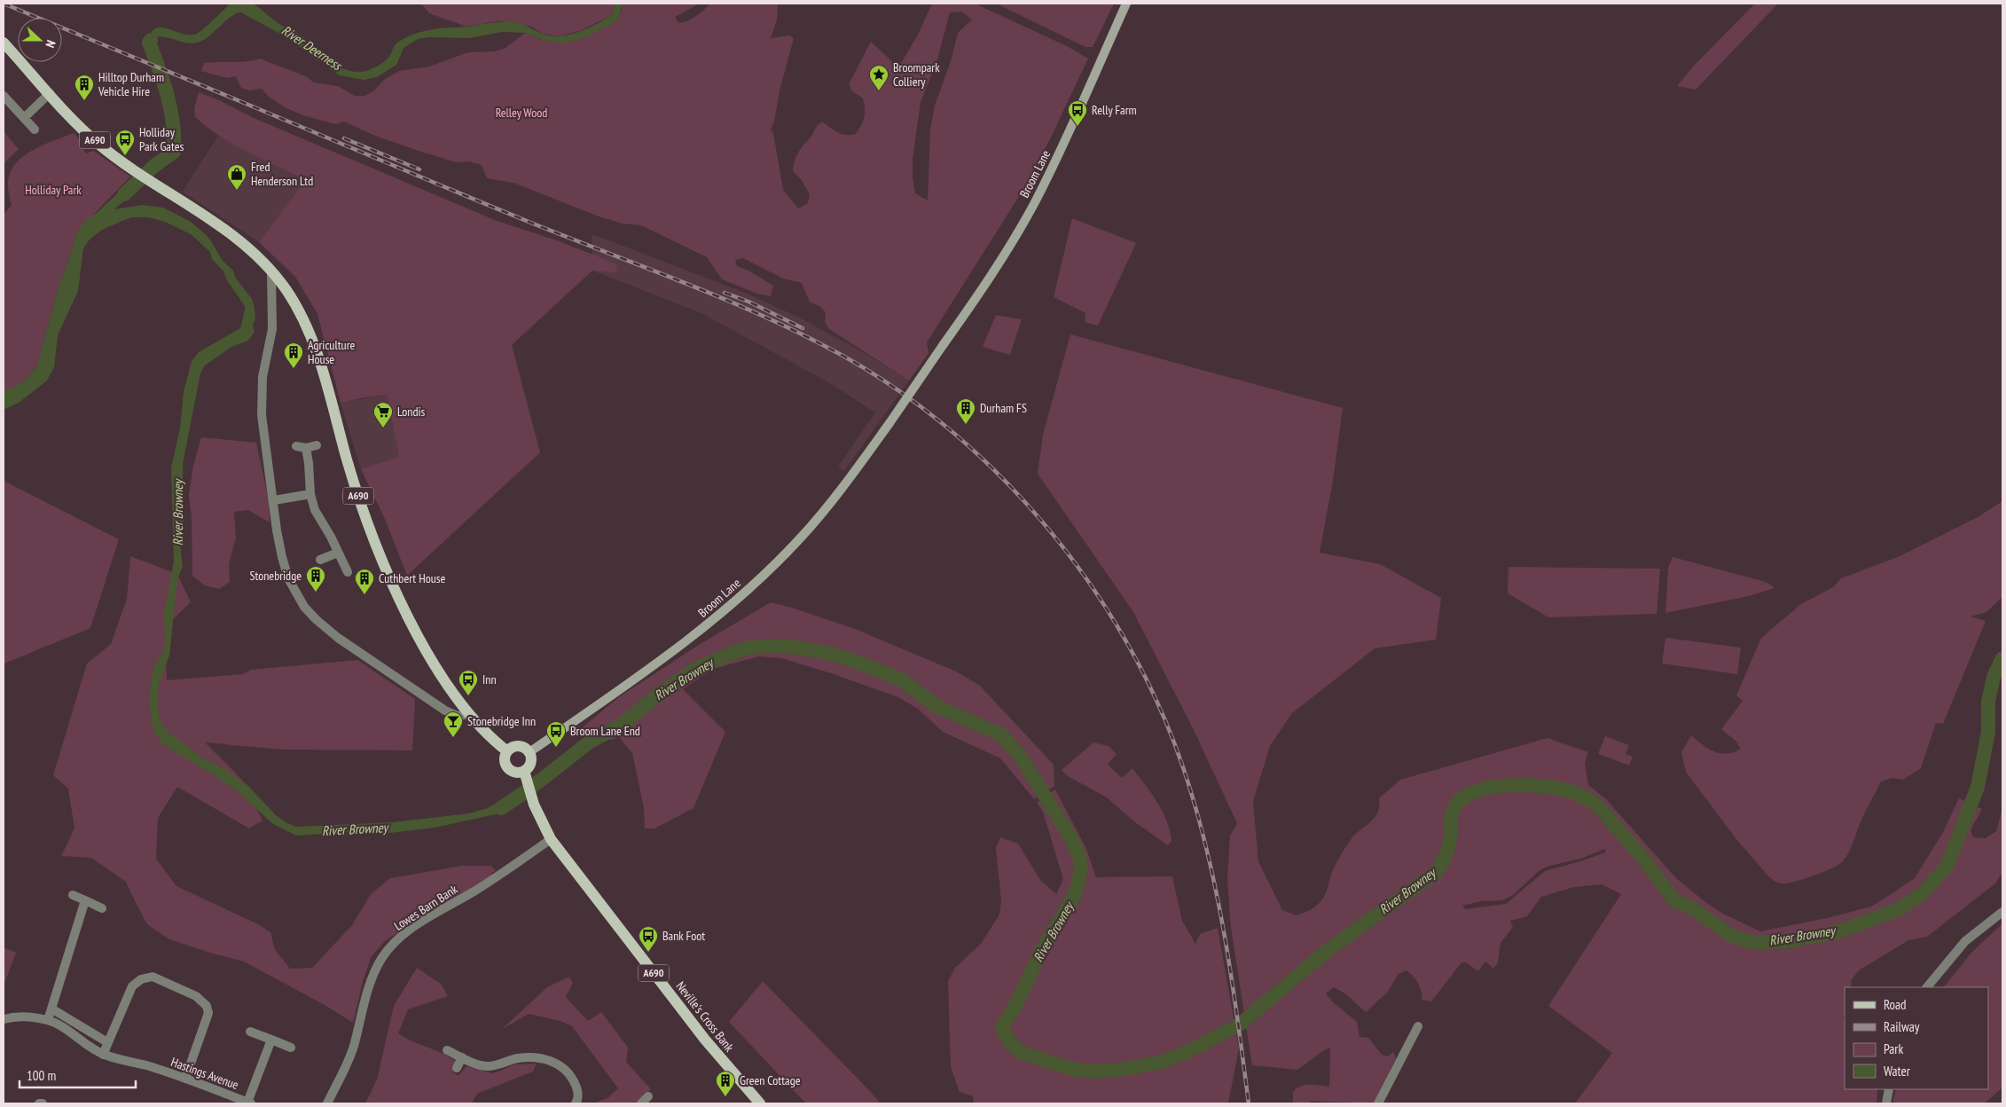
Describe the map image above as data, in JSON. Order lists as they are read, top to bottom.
{
  "streets": {
    "main road": ["A690", "Broom Lane", "Neville's Cross Bank"],
    "street": ["Lowes Barn Bank", "Hastings Avenue"]
  },
  "crossings": [
    ["A690", "Broom Lane"],
    ["A690", "Lowes Barn Bank"],
    ["A690", "Neville's Cross Bank"],
    ["Lowes Barn Bank", "Neville's Cross Bank"]
  ],
  "water": ["River Deerness", "River Browney"],
  "parks": ["Relley Wood", "Holliday Park"],
  "places": {
    "place": ["Broompark Colliery"],
    "building": [
      "Hilltop Durham Vehicle Hire",
      "Agriculture House",
      "Durham FS",
      "Stonebridge",
      "Cuthbert House",
      "Green Cottage"
    ],
    "bus stop": [
      "Relly Farm",
      "Holliday Park Gates",
      "Inn",
      "Broom Lane End",
      "Bank Foot"
    ],
    "shop": ["Fred Henderson Ltd"],
    "supermarket": ["Londis"],
    "bar": ["Stonebridge Inn"]
  },
  "legend": [
    "Road",
    "Railway",
    "Park",
    "Water"
  ],
  "scale_bar": "100 m",
  "north": "right"
}
